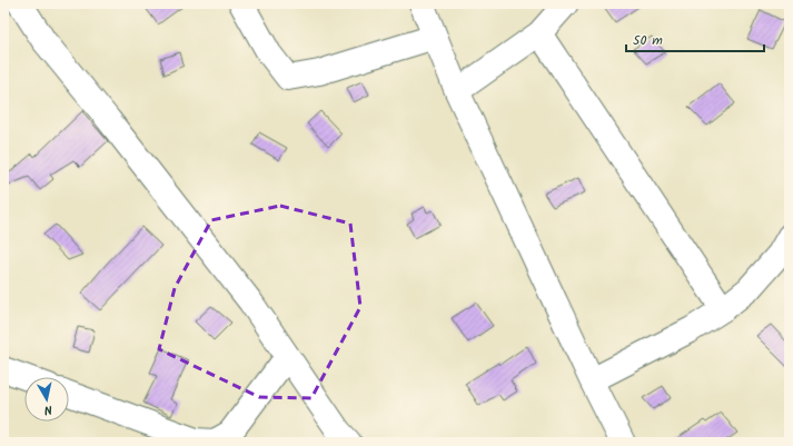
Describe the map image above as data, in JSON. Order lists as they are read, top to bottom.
{
  "scale_bar": "50 m",
  "north": "bottom"
}
